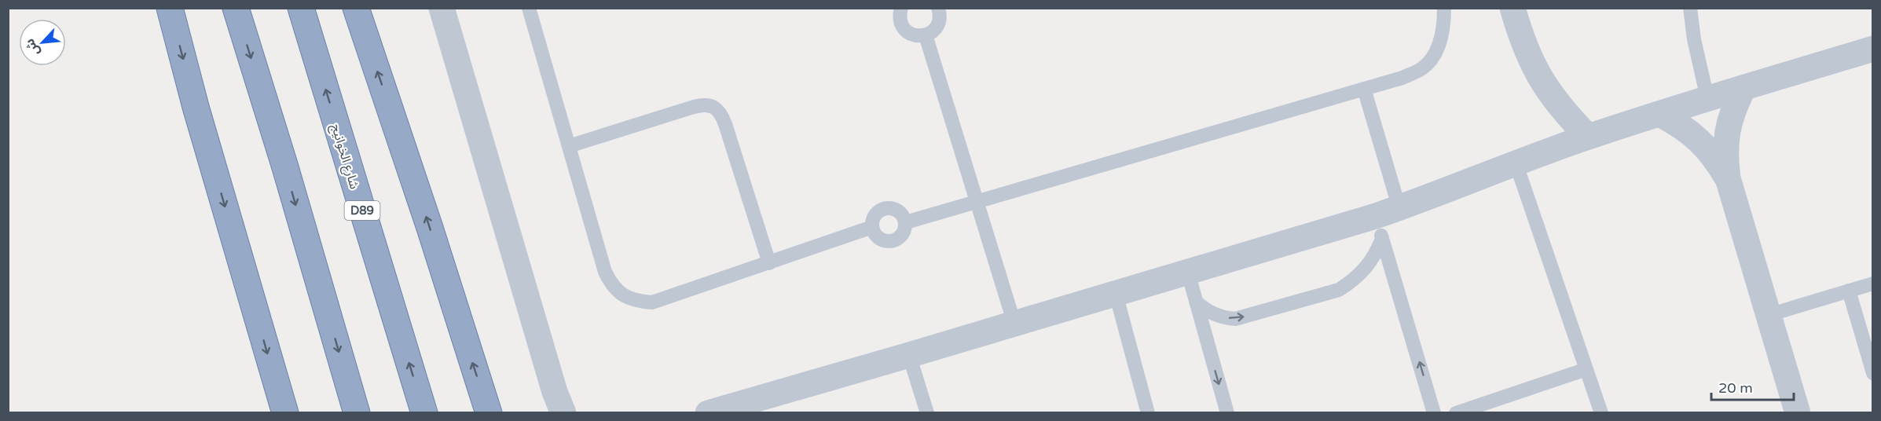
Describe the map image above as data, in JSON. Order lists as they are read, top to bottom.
{
  "streets": {
    "highway": ["شارع الخوانيج", "D89"]
  },
  "scale_bar": "20 m",
  "north": "bottom left"
}
